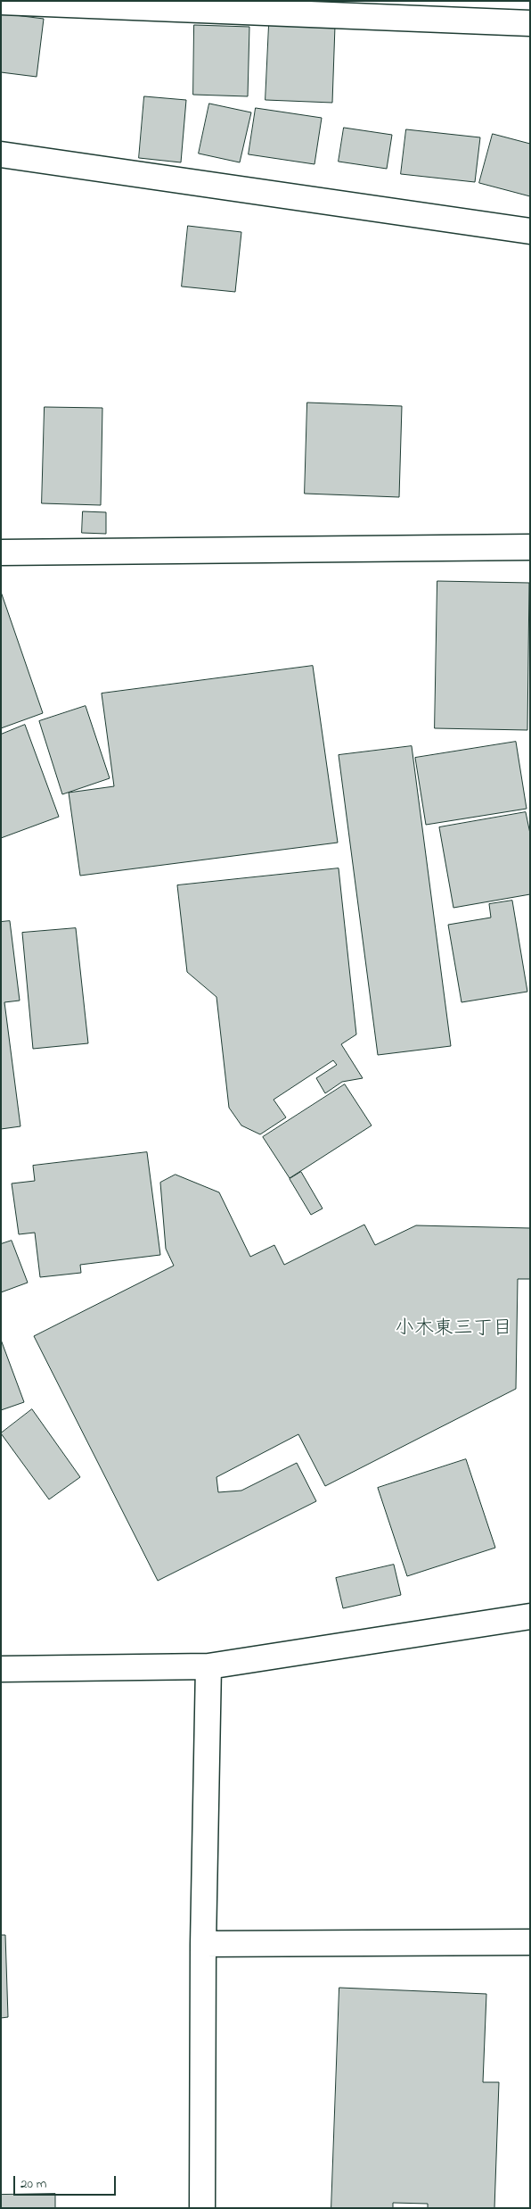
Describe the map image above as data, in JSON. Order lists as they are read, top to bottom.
{
  "districts": ["小木東三丁目"],
  "scale_bar": "20 m"
}
